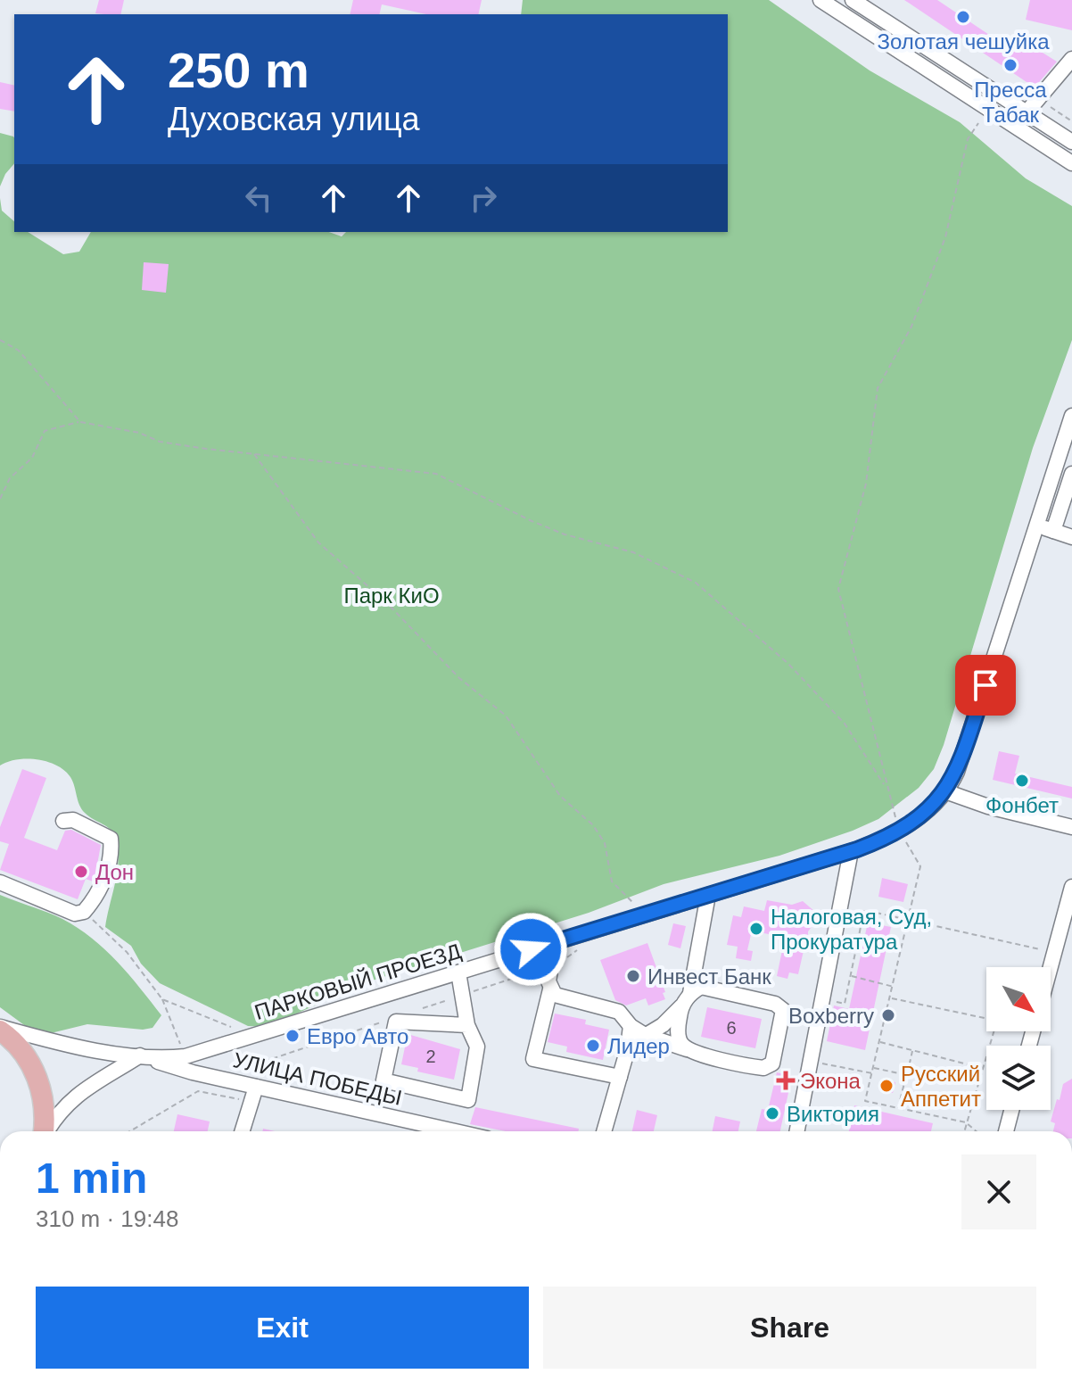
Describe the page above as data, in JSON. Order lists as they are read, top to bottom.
{
  "streets": {
    "street": ["ПАРКОВЫЙ ПРОЕЗД", "УЛИЦА ПОБЕДЫ"]
  },
  "crossings": [
    ["ПАРКОВЫЙ ПРОЕЗД", "УЛИЦА ПОБЕДЫ"]
  ],
  "parks": ["Парк КиО"],
  "places": {
    "other": [
      "Золотая чешуйка",
      "Пресса Табак",
      "Фонбет",
      "Дон",
      "Налоговая, Суд, Прокуратура",
      "Инвест Банк",
      "Boxberry",
      "Евро Авто",
      "Лидер",
      "Русский Аппетит",
      "Виктория"
    ],
    "health": ["Экона"]
  },
  "house_numbers": ["6", "2"],
  "north": "bottom right",
  "page": {
    "turn": ["250 m", "Духовская улица"],
    "heading": ["1 min", "310 m · 19:48"],
    "buttons": ["Exit", "Share"]
  }
}
